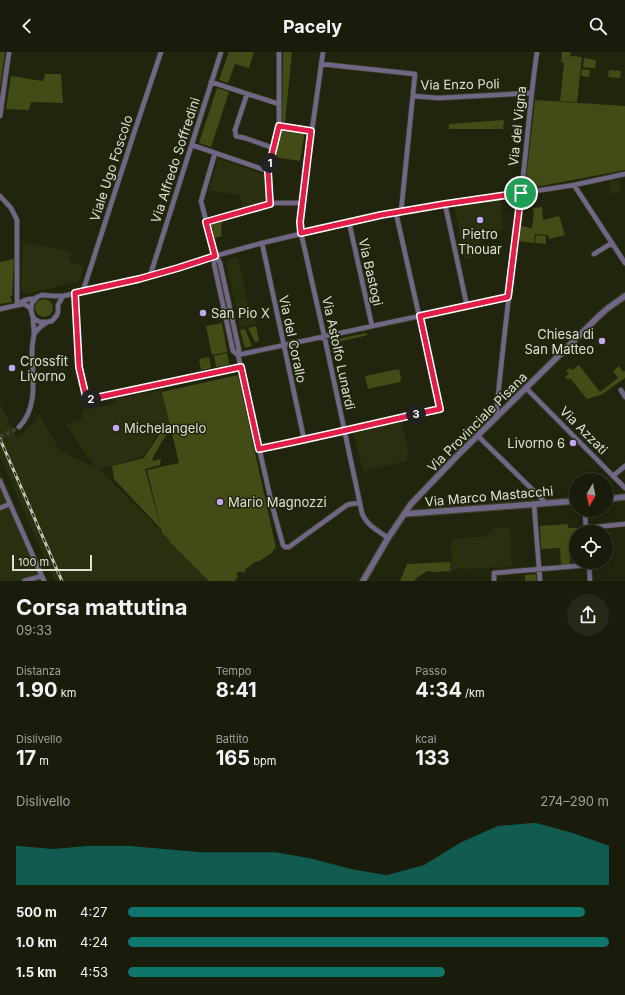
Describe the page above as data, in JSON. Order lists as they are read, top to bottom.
{
  "streets": {
    "street": [
      "Via Enzo Poli",
      "Via del Vigna",
      "Via Alfredo Soffredini",
      "Viale Ugo Foscolo",
      "Via Bastogi",
      "Via del Corallo",
      "Via Astolfo Lunardi",
      "Via Provinciale Pisana",
      "Via Azzati",
      "Via Marco Mastacchi"
    ]
  },
  "crossings": [
    ["Via Enzo Poli", "Via del Vigna"],
    ["Via del Vigna", "Via Provinciale Pisana"],
    ["Via Astolfo Lunardi", "Via Provinciale Pisana"],
    ["Via Provinciale Pisana", "Via Azzati"],
    ["Via Provinciale Pisana", "Via Marco Mastacchi"]
  ],
  "places": [
    "Pietro Thouar",
    "San Pio X",
    "Chiesa di San Matteo",
    "Crossfit Livorno",
    "Michelangelo",
    "Livorno 6",
    "Mario Magnozzi"
  ],
  "scale_bar": "100 m",
  "north": "bottom",
  "page": {
    "header": "Pacely",
    "pins": ["1", "2", "3"],
    "scale": "100 m",
    "heading": ["Corsa mattutina", "09:33"],
    "stats": [
      ["Distanza", "1.90 km"],
      ["Tempo", "8:41"],
      ["Passo", "4:34 /km"],
      ["Dislivello", "17 m"],
      ["Battito", "165 bpm"],
      ["kcal", "133"]
    ],
    "chart": ["Dislivello", "274–290 m"],
    "list": [
      {
        "name": "500 m",
        "note": "4:27"
      },
      {
        "name": "1.0 km",
        "note": "4:24"
      },
      {
        "name": "1.5 km",
        "note": "4:53"
      }
    ]
  }
}
